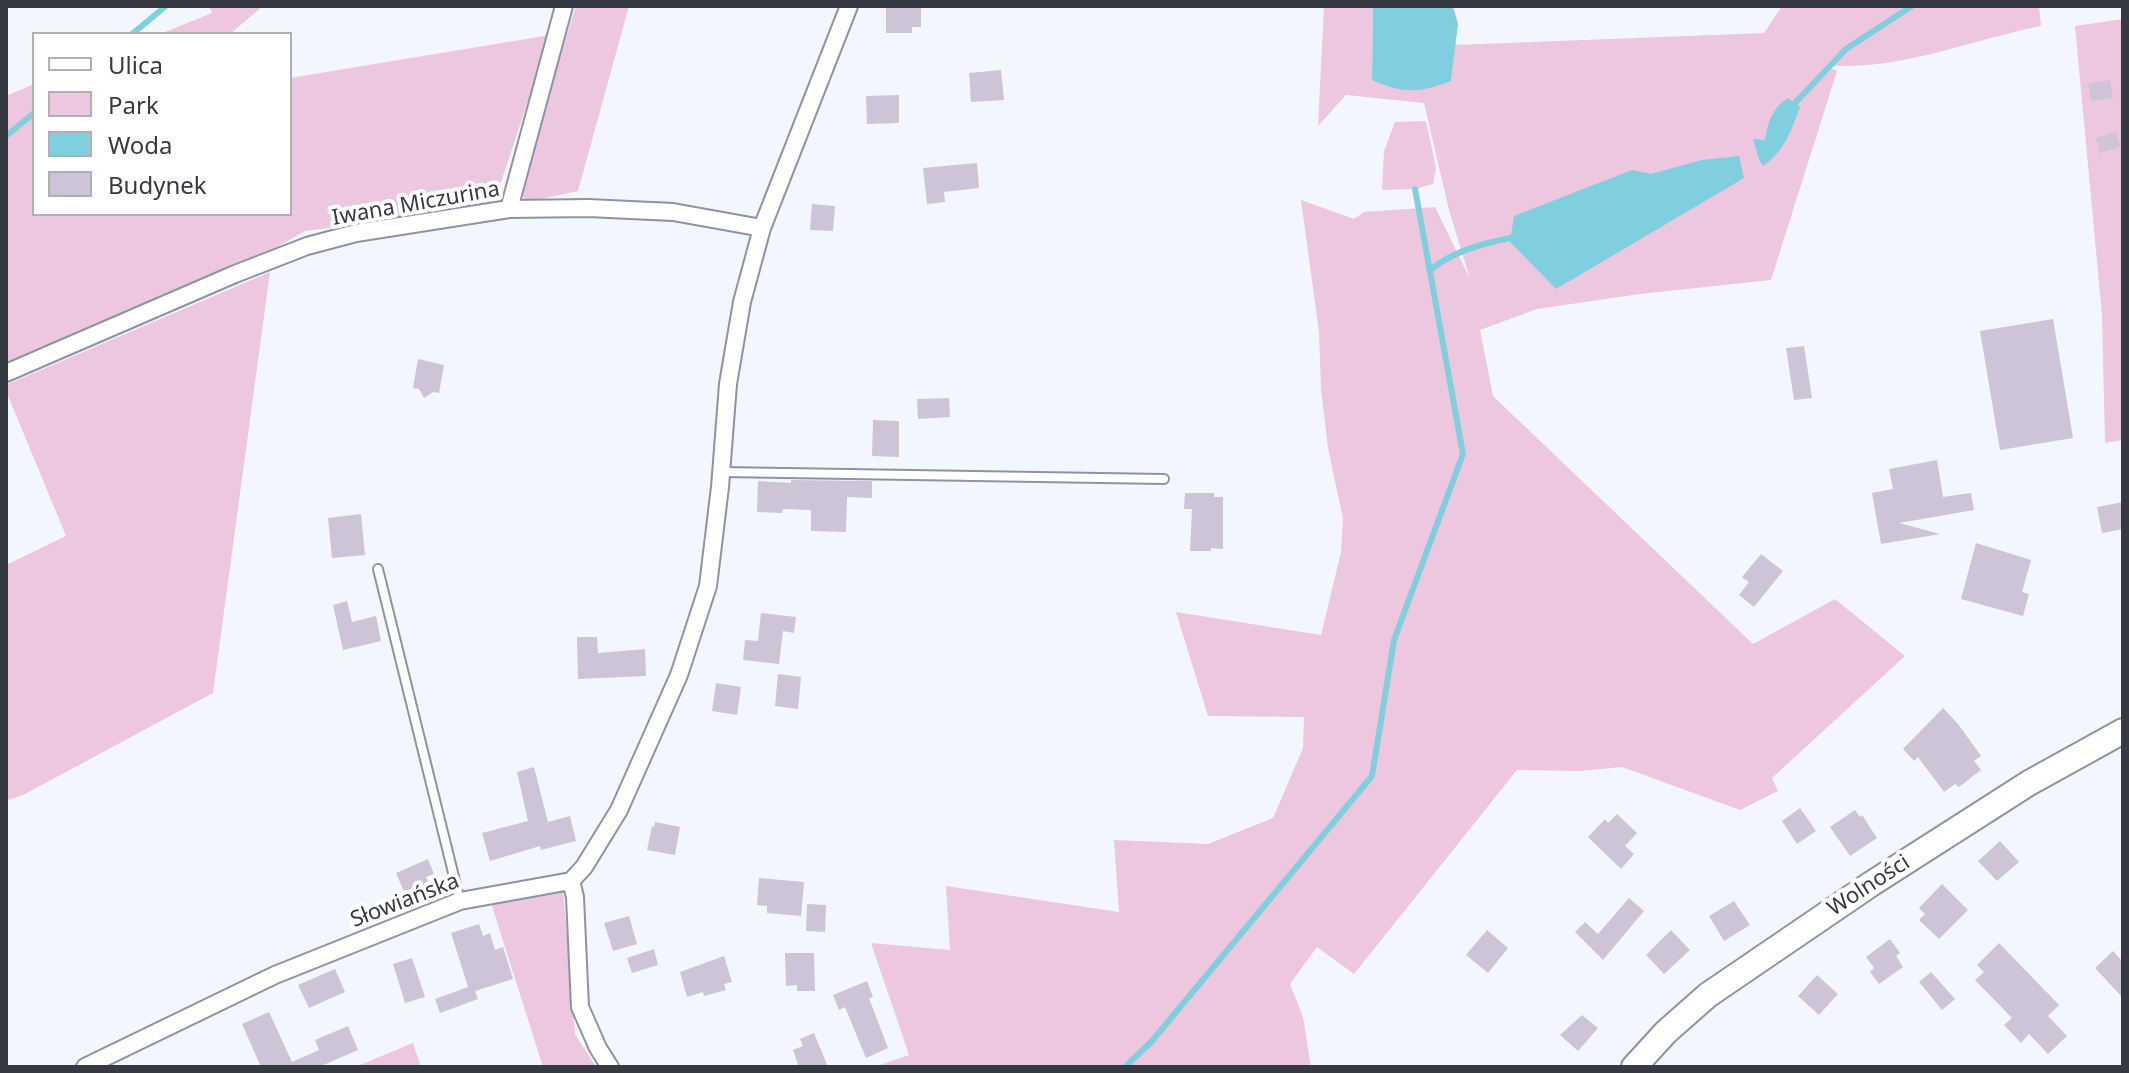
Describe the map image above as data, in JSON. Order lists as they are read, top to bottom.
{
  "streets": {
    "street": ["Iwana Miczurina", "Wolności", "Słowiańska"]
  },
  "legend": [
    "Ulica",
    "Park",
    "Woda",
    "Budynek"
  ]
}
